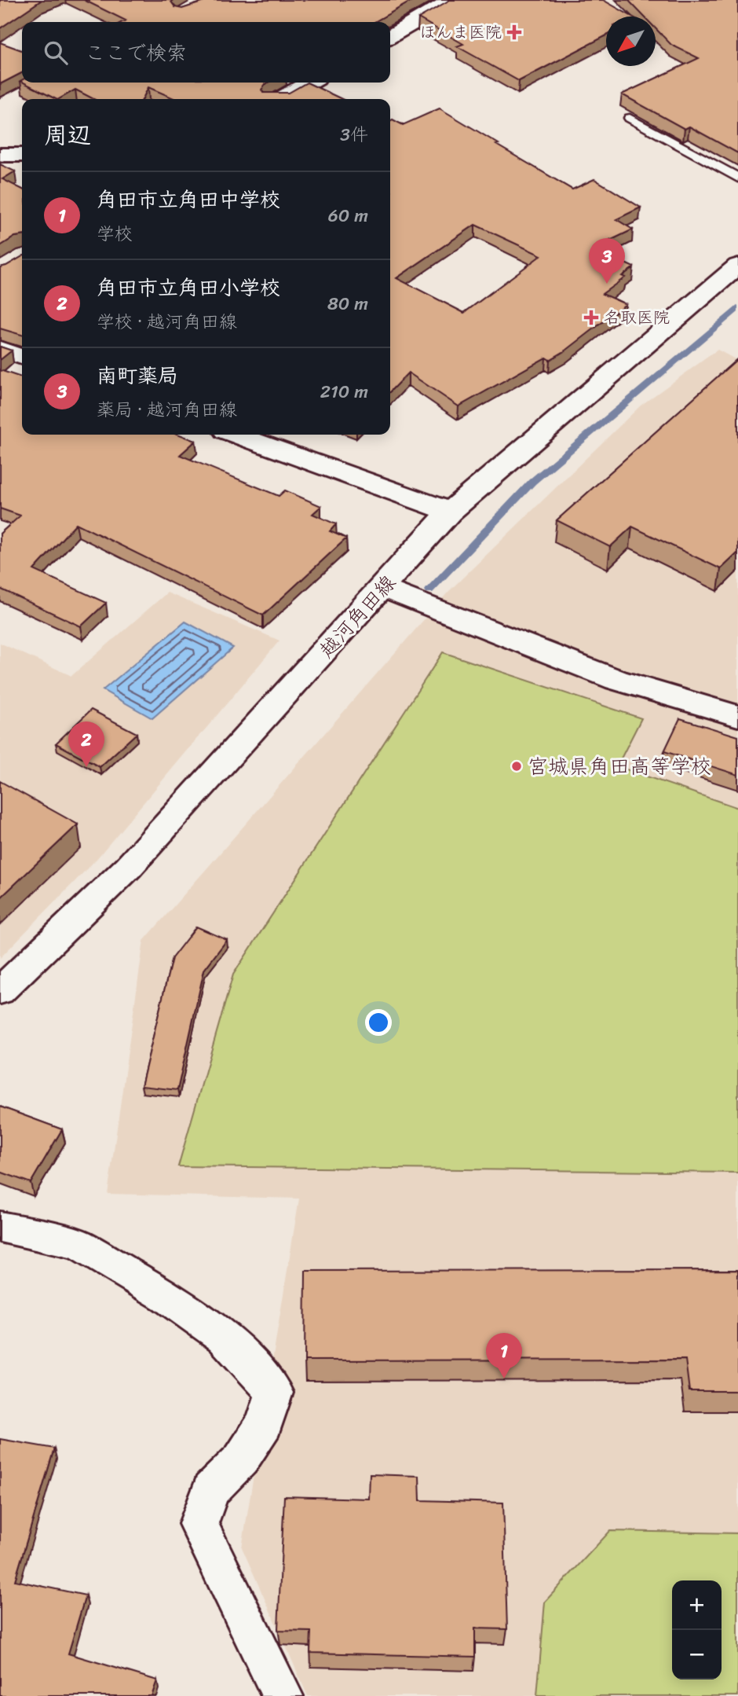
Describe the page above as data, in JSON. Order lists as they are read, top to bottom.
{
  "streets": {
    "street": ["越河角田線"]
  },
  "places": {
    "health": ["ほんま医院", "名取医院"],
    "other": ["宮城県角田高等学校"]
  },
  "north": "bottom left",
  "page": {
    "search": "ここで検索",
    "heading": ["周辺", "3件"],
    "list": [
      {
        "mark": "1",
        "name": "角田市立角田中学校",
        "note": "学校",
        "value": "60 m"
      },
      {
        "mark": "2",
        "name": "角田市立角田小学校",
        "note": "学校 · 越河角田線",
        "value": "80 m"
      },
      {
        "mark": "3",
        "name": "南町薬局",
        "note": "薬局 · 越河角田線",
        "value": "210 m"
      }
    ],
    "pins": ["3", "2", "1"],
    "map_buttons": ["+", "−"]
  }
}
